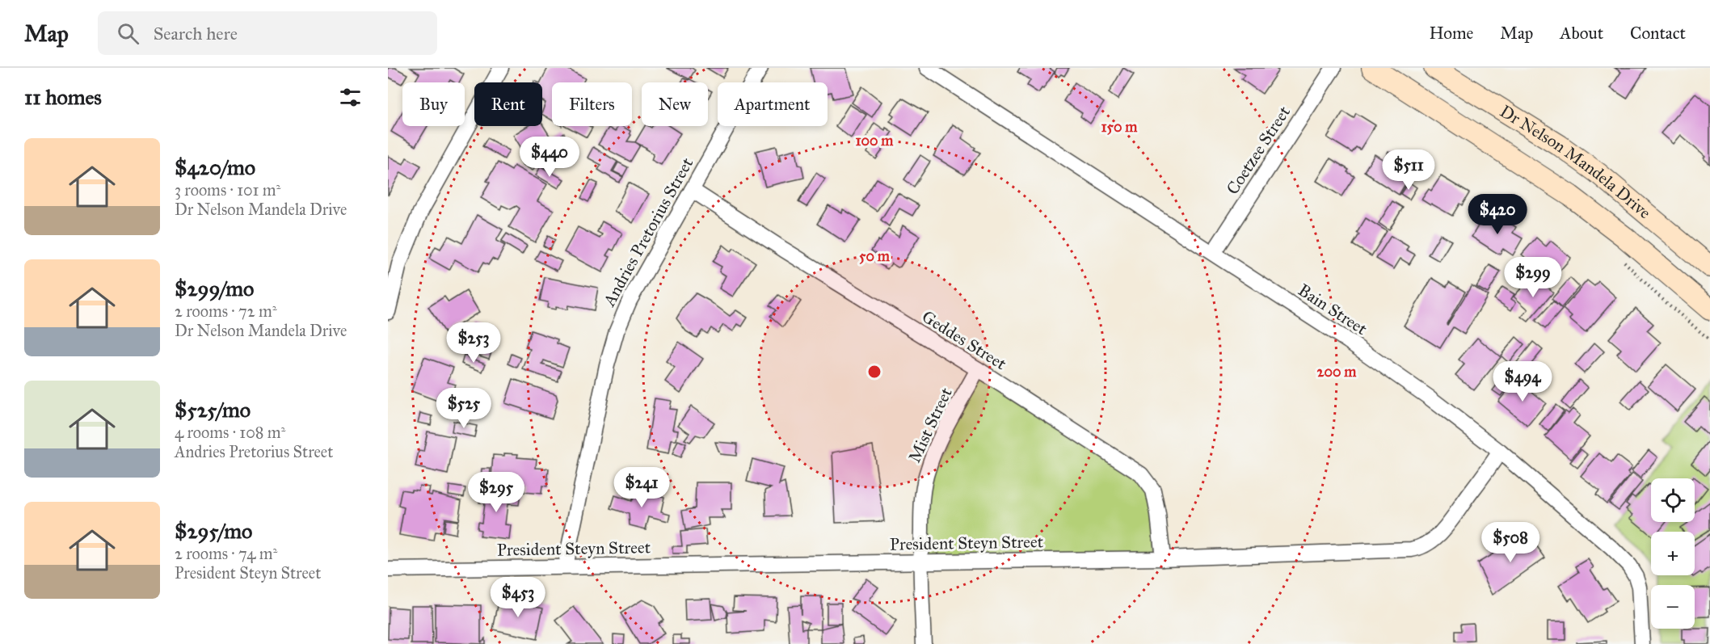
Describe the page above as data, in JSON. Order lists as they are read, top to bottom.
{
  "streets": {
    "street": [
      "Coetzee Street",
      "Dr Nelson Mandela Drive",
      "Andries Pretorius Street",
      "Bain Street",
      "Geddes Street",
      "Mist Street",
      "President Steyn Street"
    ]
  },
  "crossings": [
    ["Coetzee Street", "Bain Street"],
    ["Andries Pretorius Street", "Geddes Street"],
    ["Andries Pretorius Street", "President Steyn Street"],
    ["Bain Street", "President Steyn Street"],
    ["Geddes Street", "Mist Street"],
    ["Geddes Street", "President Steyn Street"],
    ["Mist Street", "President Steyn Street"]
  ],
  "page": {
    "header": "Map",
    "search": "Search here",
    "nav": [
      "Home",
      "Map",
      "About",
      "Contact"
    ],
    "heading": "11 homes",
    "chip": [
      "Buy",
      "Rent",
      "Filters",
      "New",
      "Apartment"
    ],
    "list": [
      {
        "name": "$420/mo",
        "note": "3 rooms · 101 m² · Dr Nelson Mandela Drive"
      },
      {
        "name": "$299/mo",
        "note": "2 rooms · 72 m² · Dr Nelson Mandela Drive"
      },
      {
        "name": "$525/mo",
        "note": "4 rooms · 108 m² · Andries Pretorius Street"
      },
      {
        "name": "$295/mo",
        "note": "2 rooms · 74 m² · President Steyn Street"
      }
    ],
    "price": [
      "$440",
      "$511",
      "$420",
      "$299",
      "$253",
      "$494",
      "$525",
      "$241",
      "$295",
      "$508",
      "$453"
    ],
    "map_buttons": ["+", "−"]
  },
  "rings": [
    "150 m",
    "100 m",
    "50 m",
    "200 m"
  ]
}
